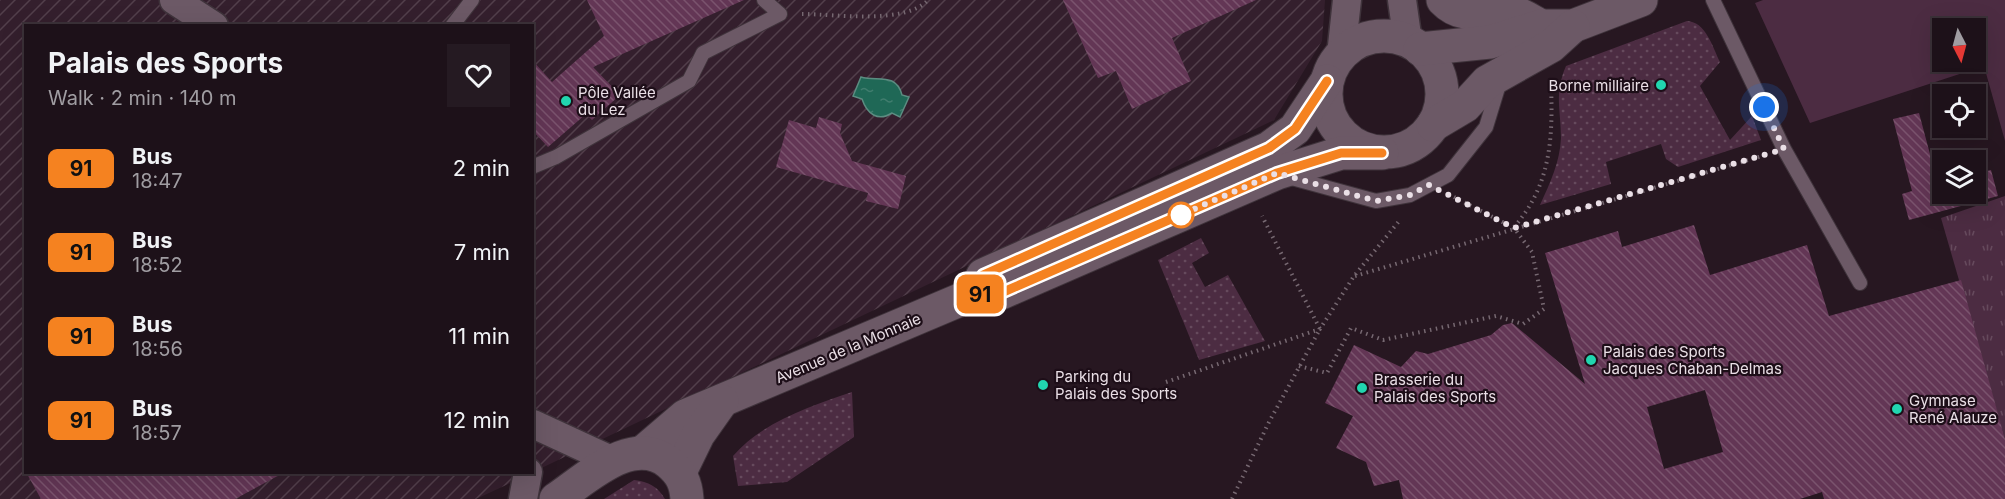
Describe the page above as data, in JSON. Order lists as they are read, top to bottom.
{
  "streets": {
    "street": ["Avenue de la Monnaie"]
  },
  "places": [
    "Borne milliaire",
    "Pôle Vallée du Lez",
    "Palais des Sports Jacques Chaban-Delmas",
    "Parking du Palais des Sports",
    "Brasserie du Palais des Sports",
    "Gymnase René Alauze"
  ],
  "lines": ["bus line 91"],
  "north": "bottom",
  "page": {
    "on_map": "91",
    "heading": ["Palais des Sports", "Walk · 2 min · 140 m"],
    "list": [
      {
        "mark": "91",
        "name": "Bus",
        "note": "18:47",
        "value": "2 min"
      },
      {
        "mark": "91",
        "name": "Bus",
        "note": "18:52",
        "value": "7 min"
      },
      {
        "mark": "91",
        "name": "Bus",
        "note": "18:56",
        "value": "11 min"
      },
      {
        "mark": "91",
        "name": "Bus",
        "note": "18:57",
        "value": "12 min"
      }
    ]
  }
}
